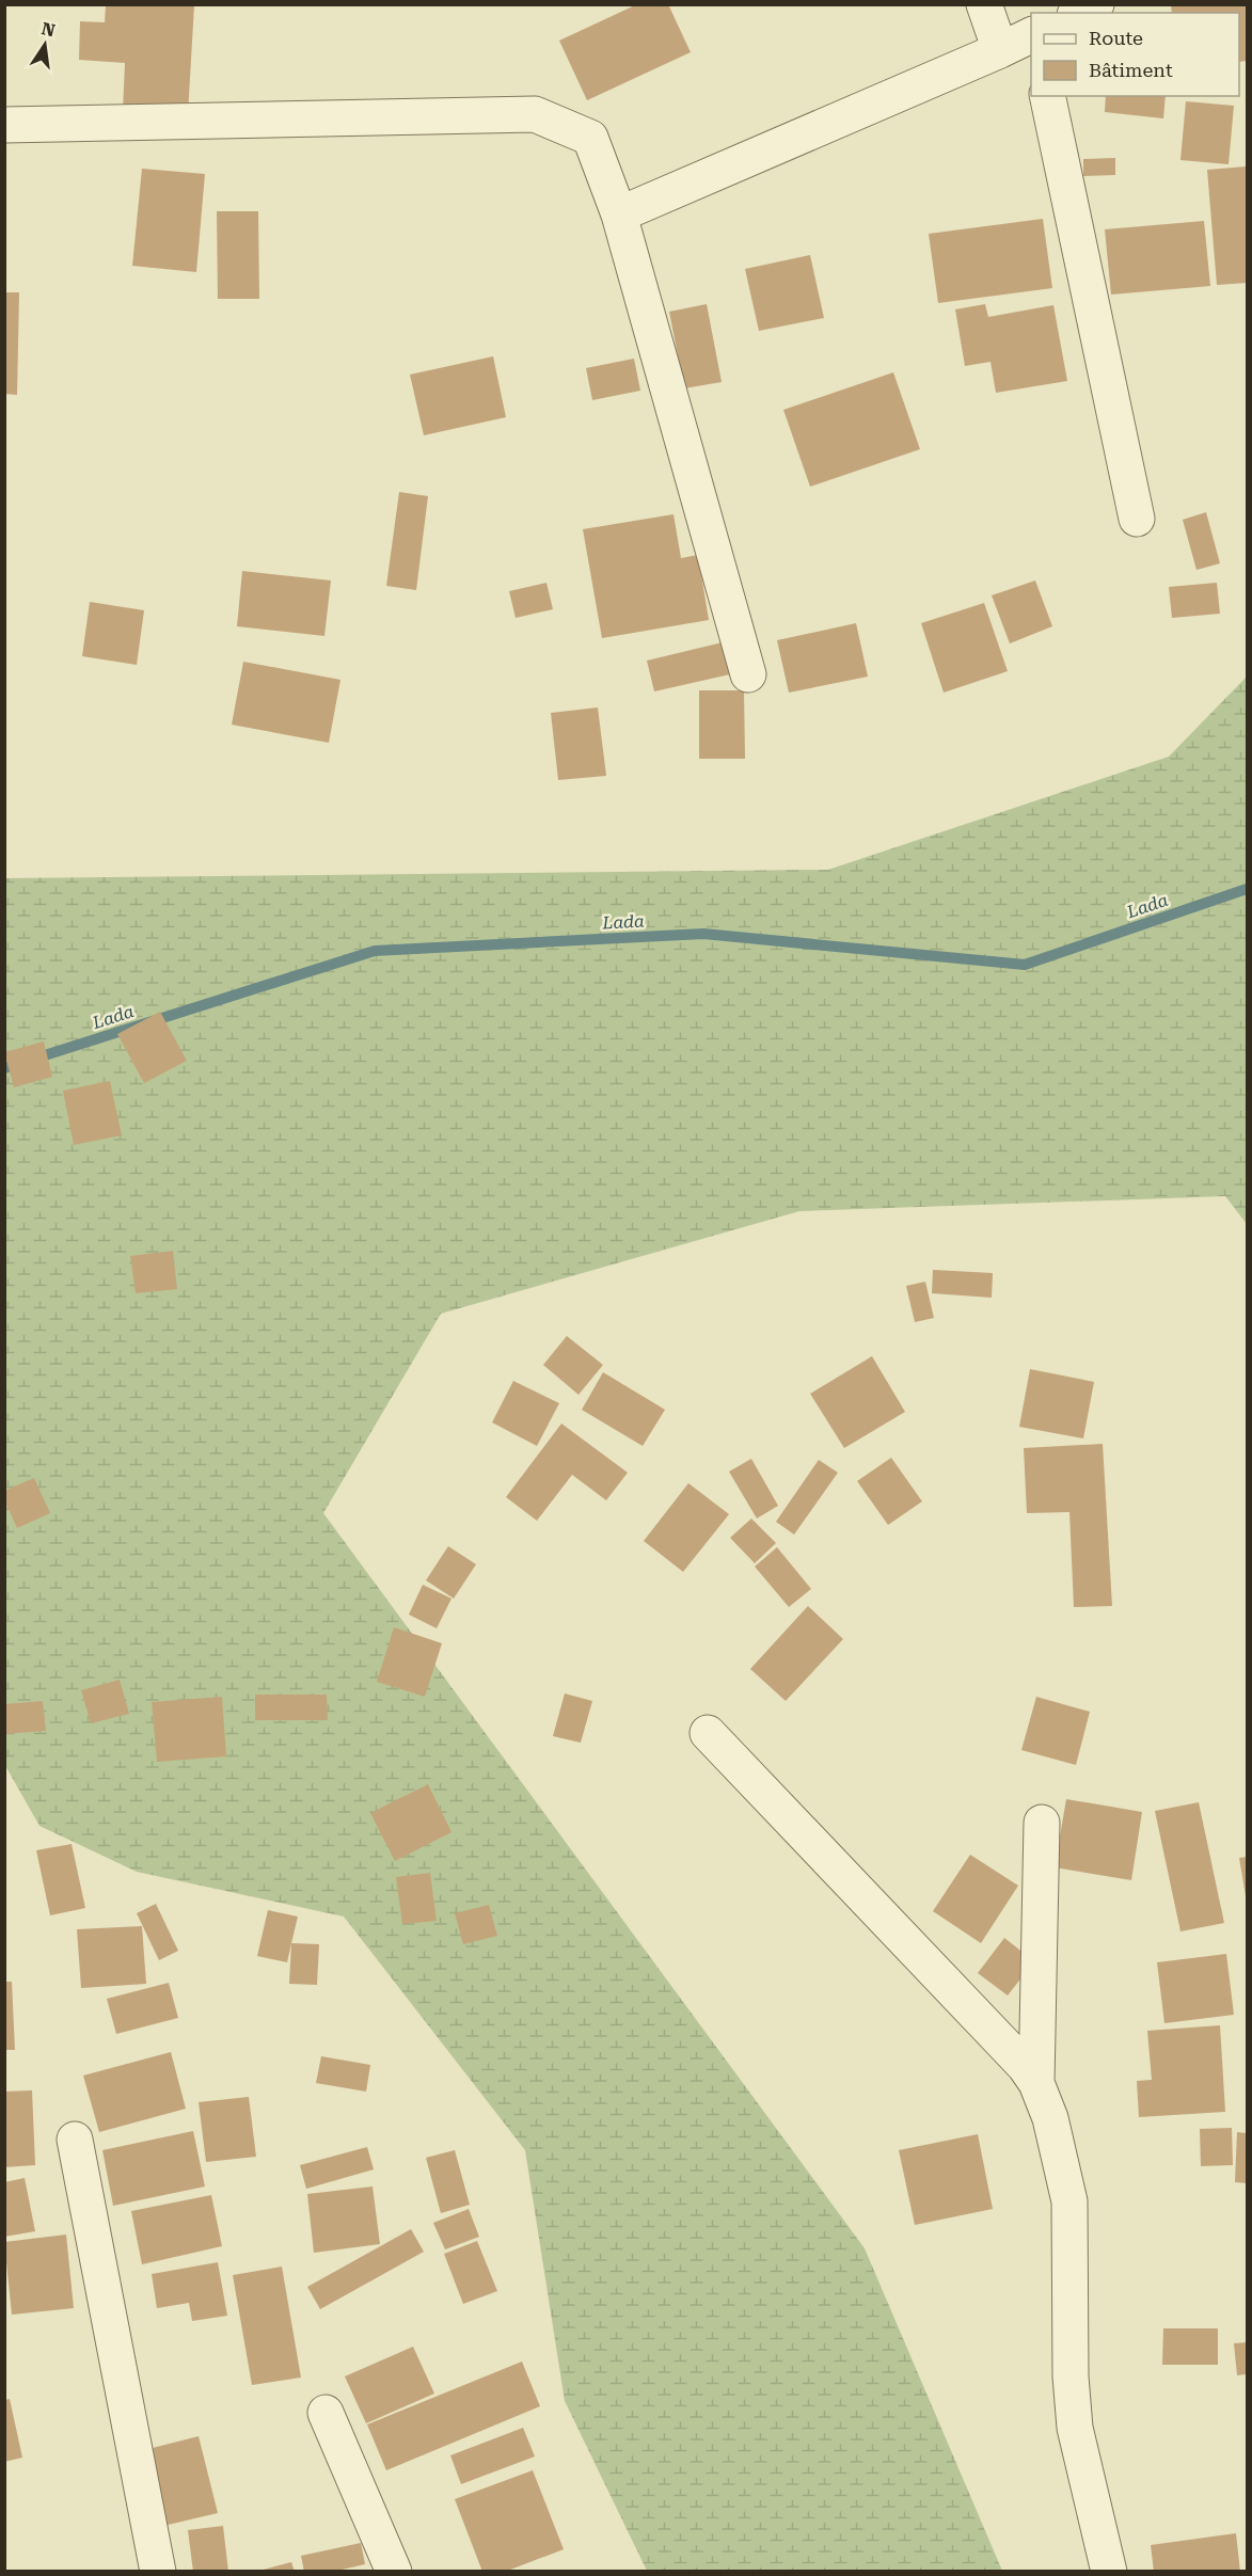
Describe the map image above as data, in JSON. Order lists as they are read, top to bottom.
{
  "water": ["Lada"],
  "legend": ["Route", "Bâtiment"],
  "north": "top"
}
